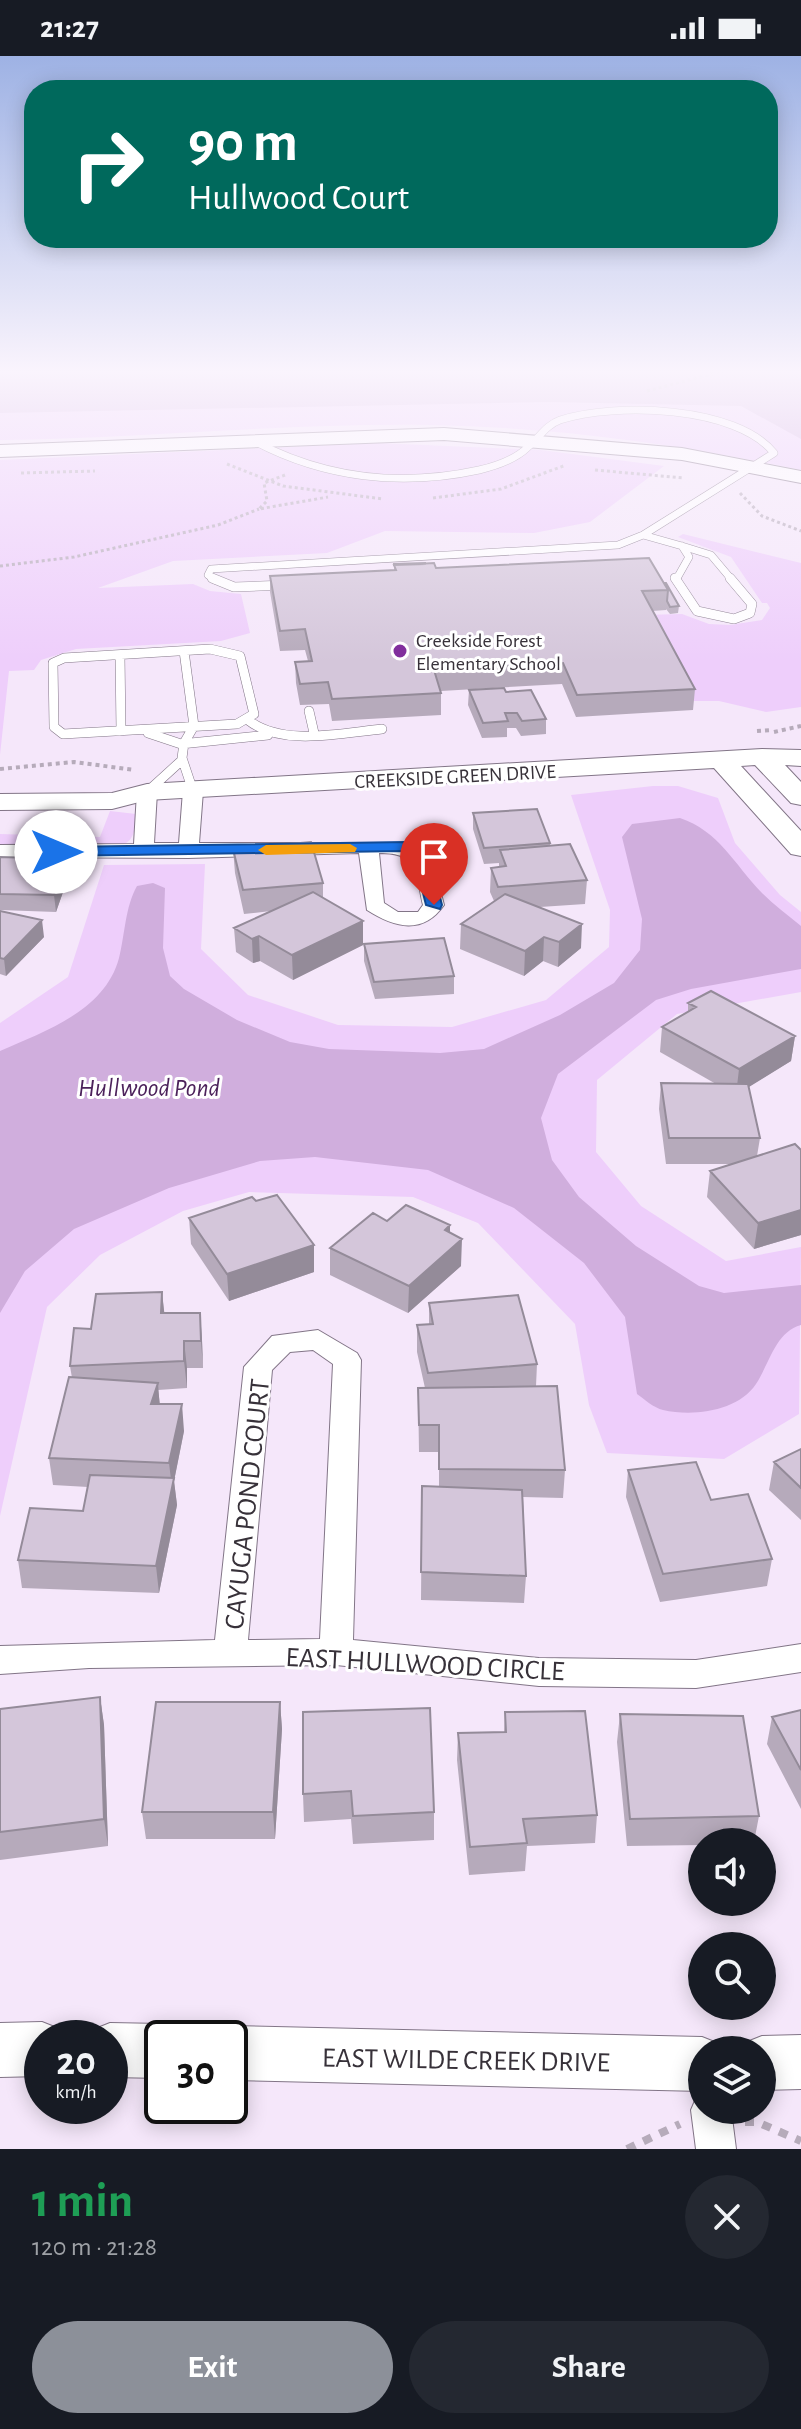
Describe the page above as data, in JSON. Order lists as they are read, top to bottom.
{
  "streets": {
    "main road": ["CREEKSIDE GREEN DRIVE", "EAST WILDE CREEK DRIVE"],
    "street": ["CAYUGA POND COURT", "EAST HULLWOOD CIRCLE"]
  },
  "crossings": [
    ["CAYUGA POND COURT", "EAST HULLWOOD CIRCLE"]
  ],
  "water": ["Hullwood Pond"],
  "places": ["Creekside Forest Elementary School"],
  "page": {
    "status": "21:27",
    "turn": ["90 m", "Hullwood Court"],
    "speed": "20 km/h",
    "limit": "30",
    "heading": ["1 min", "120 m · 21:28"],
    "buttons": ["Exit", "Share"]
  }
}
